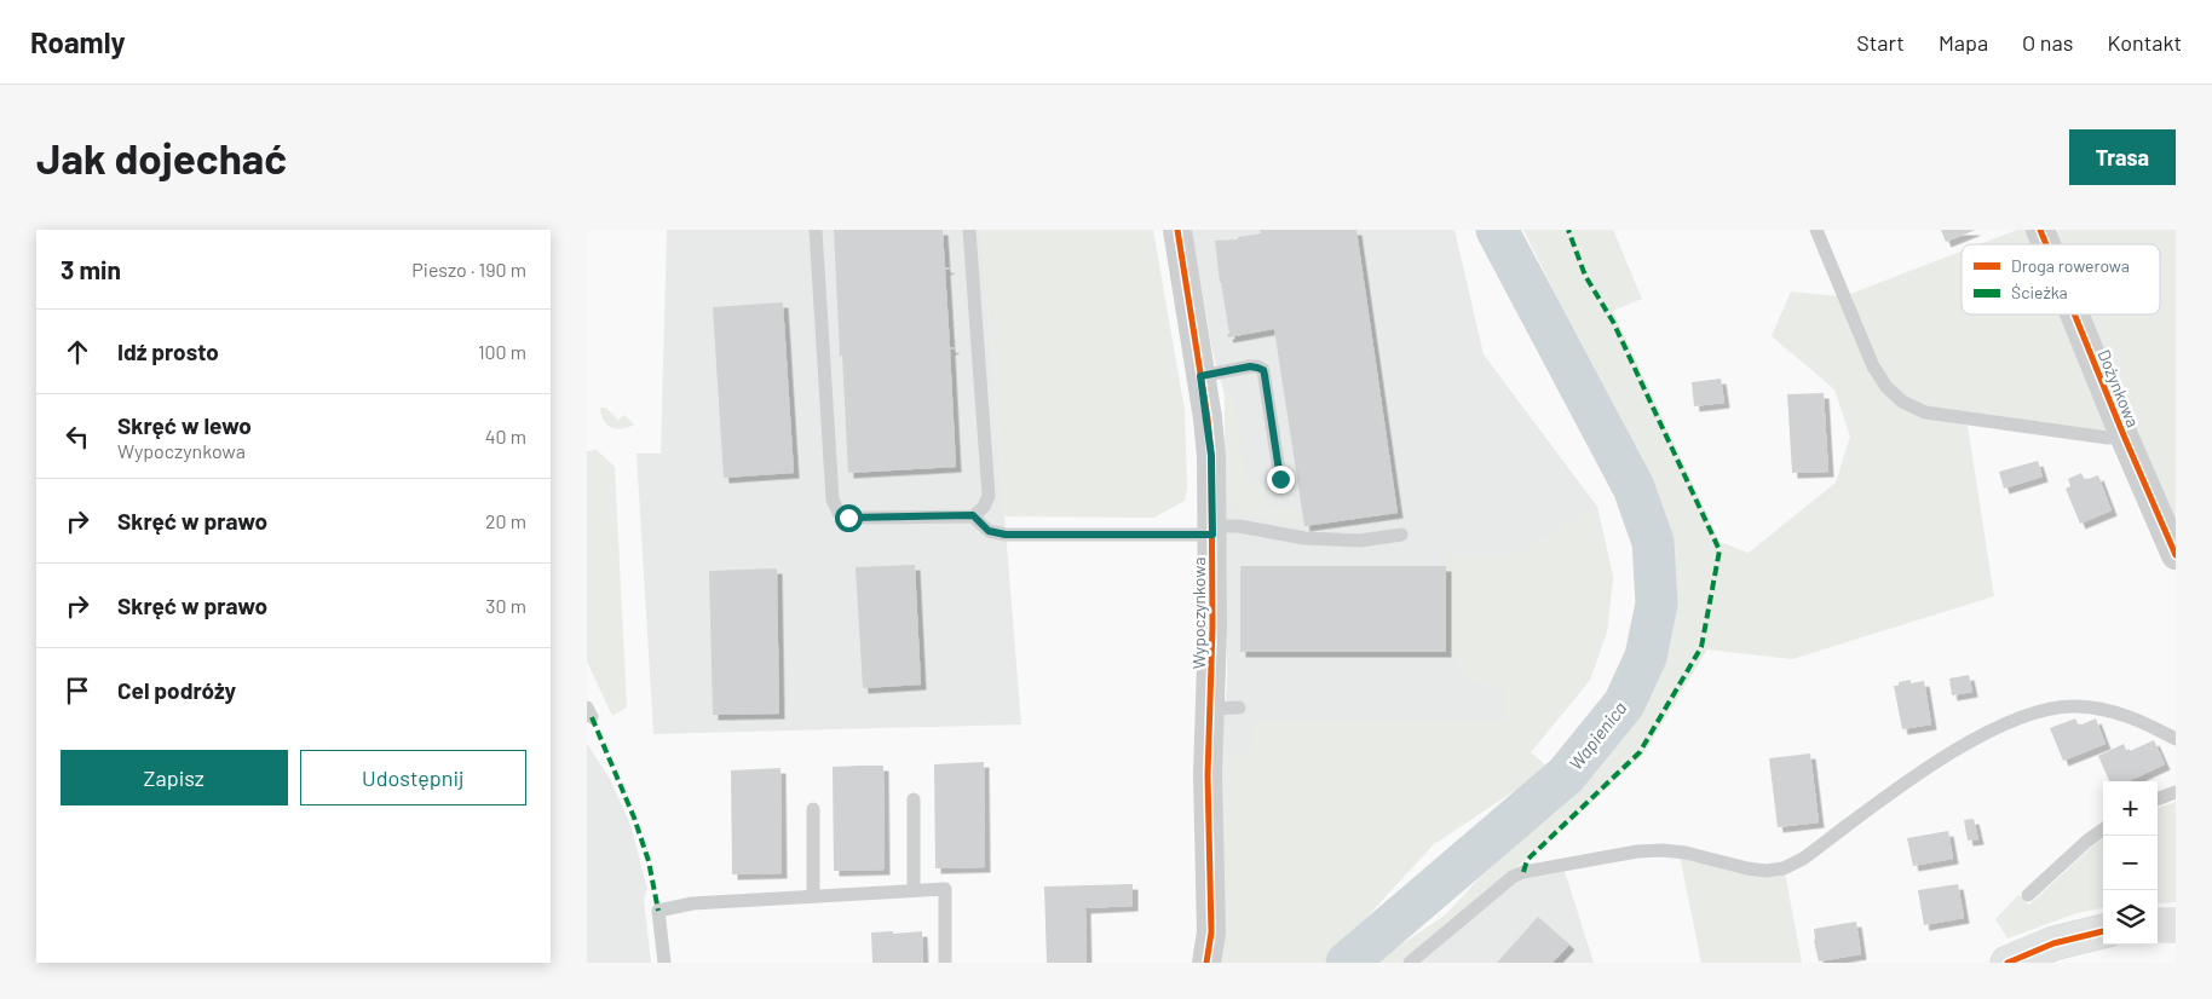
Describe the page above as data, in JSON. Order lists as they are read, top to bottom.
{
  "streets": {
    "street": ["Dożynkowa", "Wypoczynkowa"]
  },
  "water": ["Wapienica"],
  "legend": ["Droga rowerowa", "Ścieżka"],
  "page": {
    "header": "Roamly",
    "nav": [
      "Start",
      "Mapa",
      "O nas",
      "Kontakt"
    ],
    "buttons": [
      "Trasa",
      ["Zapisz", "Udostępnij"]
    ],
    "title": "Jak dojechać",
    "heading": ["3 min", "Pieszo · 190 m"],
    "list": [
      ["Idź prosto", "100 m"],
      ["Skręć w lewo", "Wypoczynkowa", "40 m"],
      ["Skręć w prawo", "20 m"],
      ["Skręć w prawo", "30 m"],
      "Cel podróży"
    ],
    "map_buttons": ["+", "−"]
  }
}
